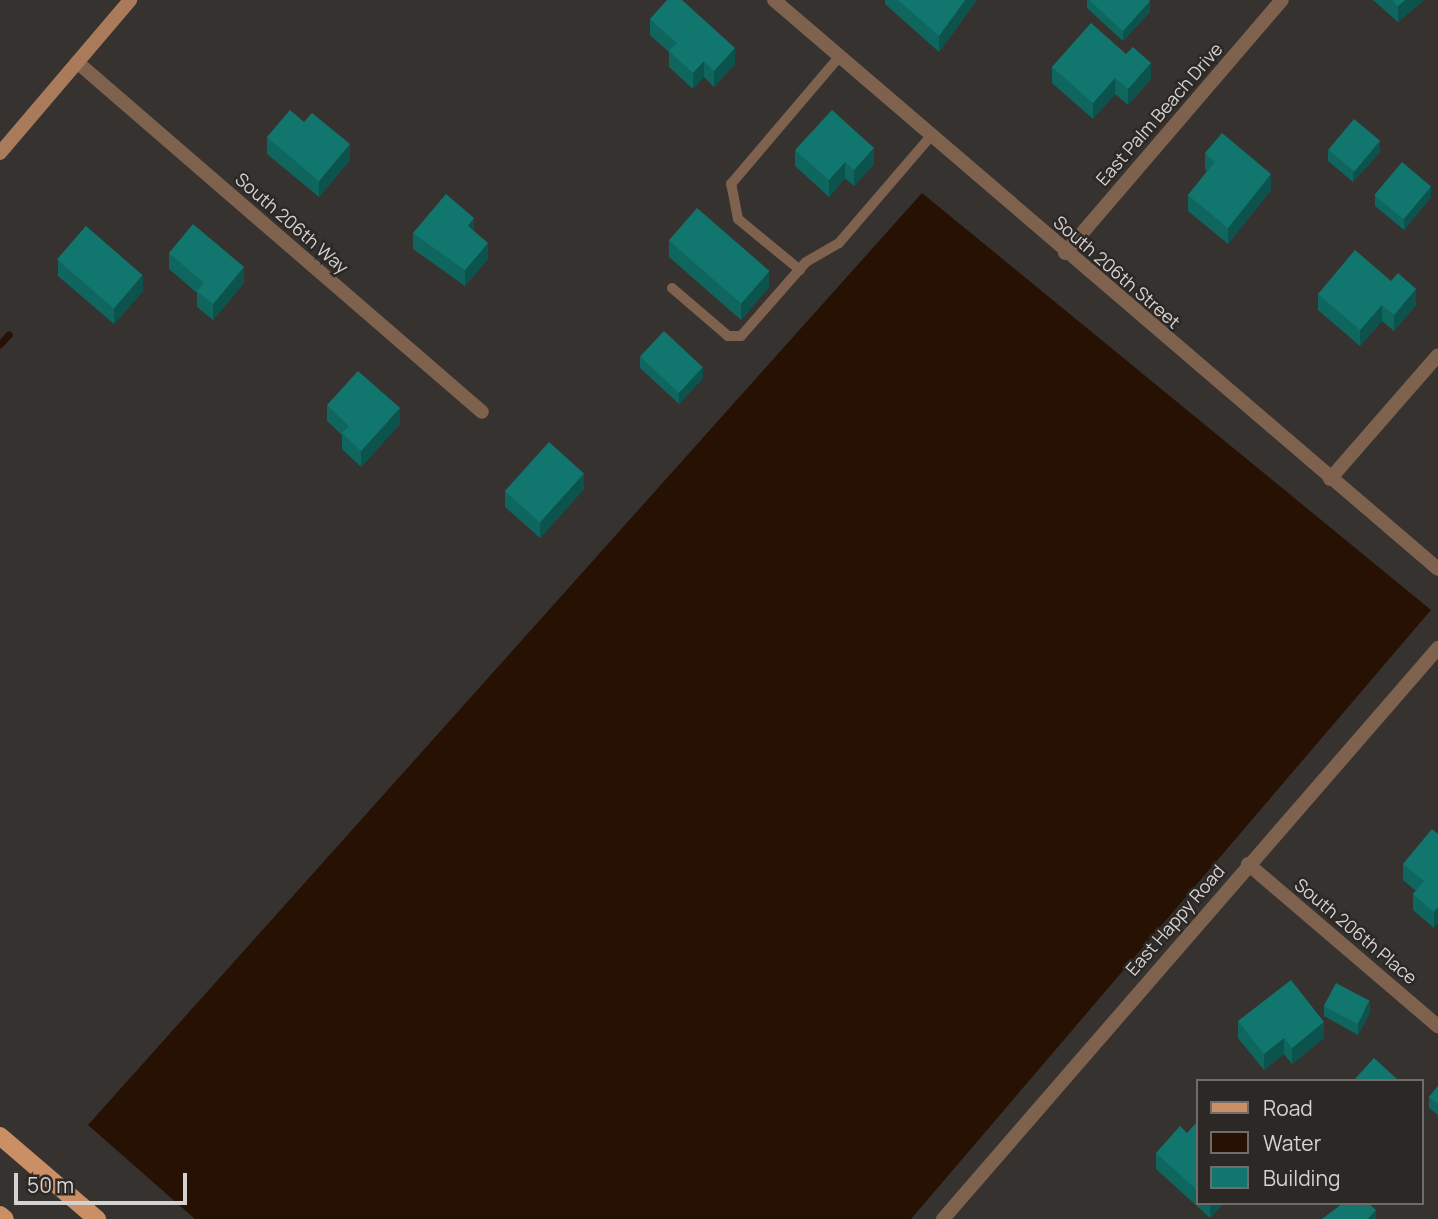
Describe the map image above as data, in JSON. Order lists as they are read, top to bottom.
{
  "streets": {
    "street": [
      "East Palm Beach Drive",
      "South 206th Way",
      "South 206th Street",
      "East Happy Road",
      "South 206th Place"
    ]
  },
  "crossings": [
    ["East Palm Beach Drive", "South 206th Street"],
    ["East Happy Road", "South 206th Place"]
  ],
  "legend": ["Road", "Water", "Building"],
  "scale_bar": "50 m"
}
